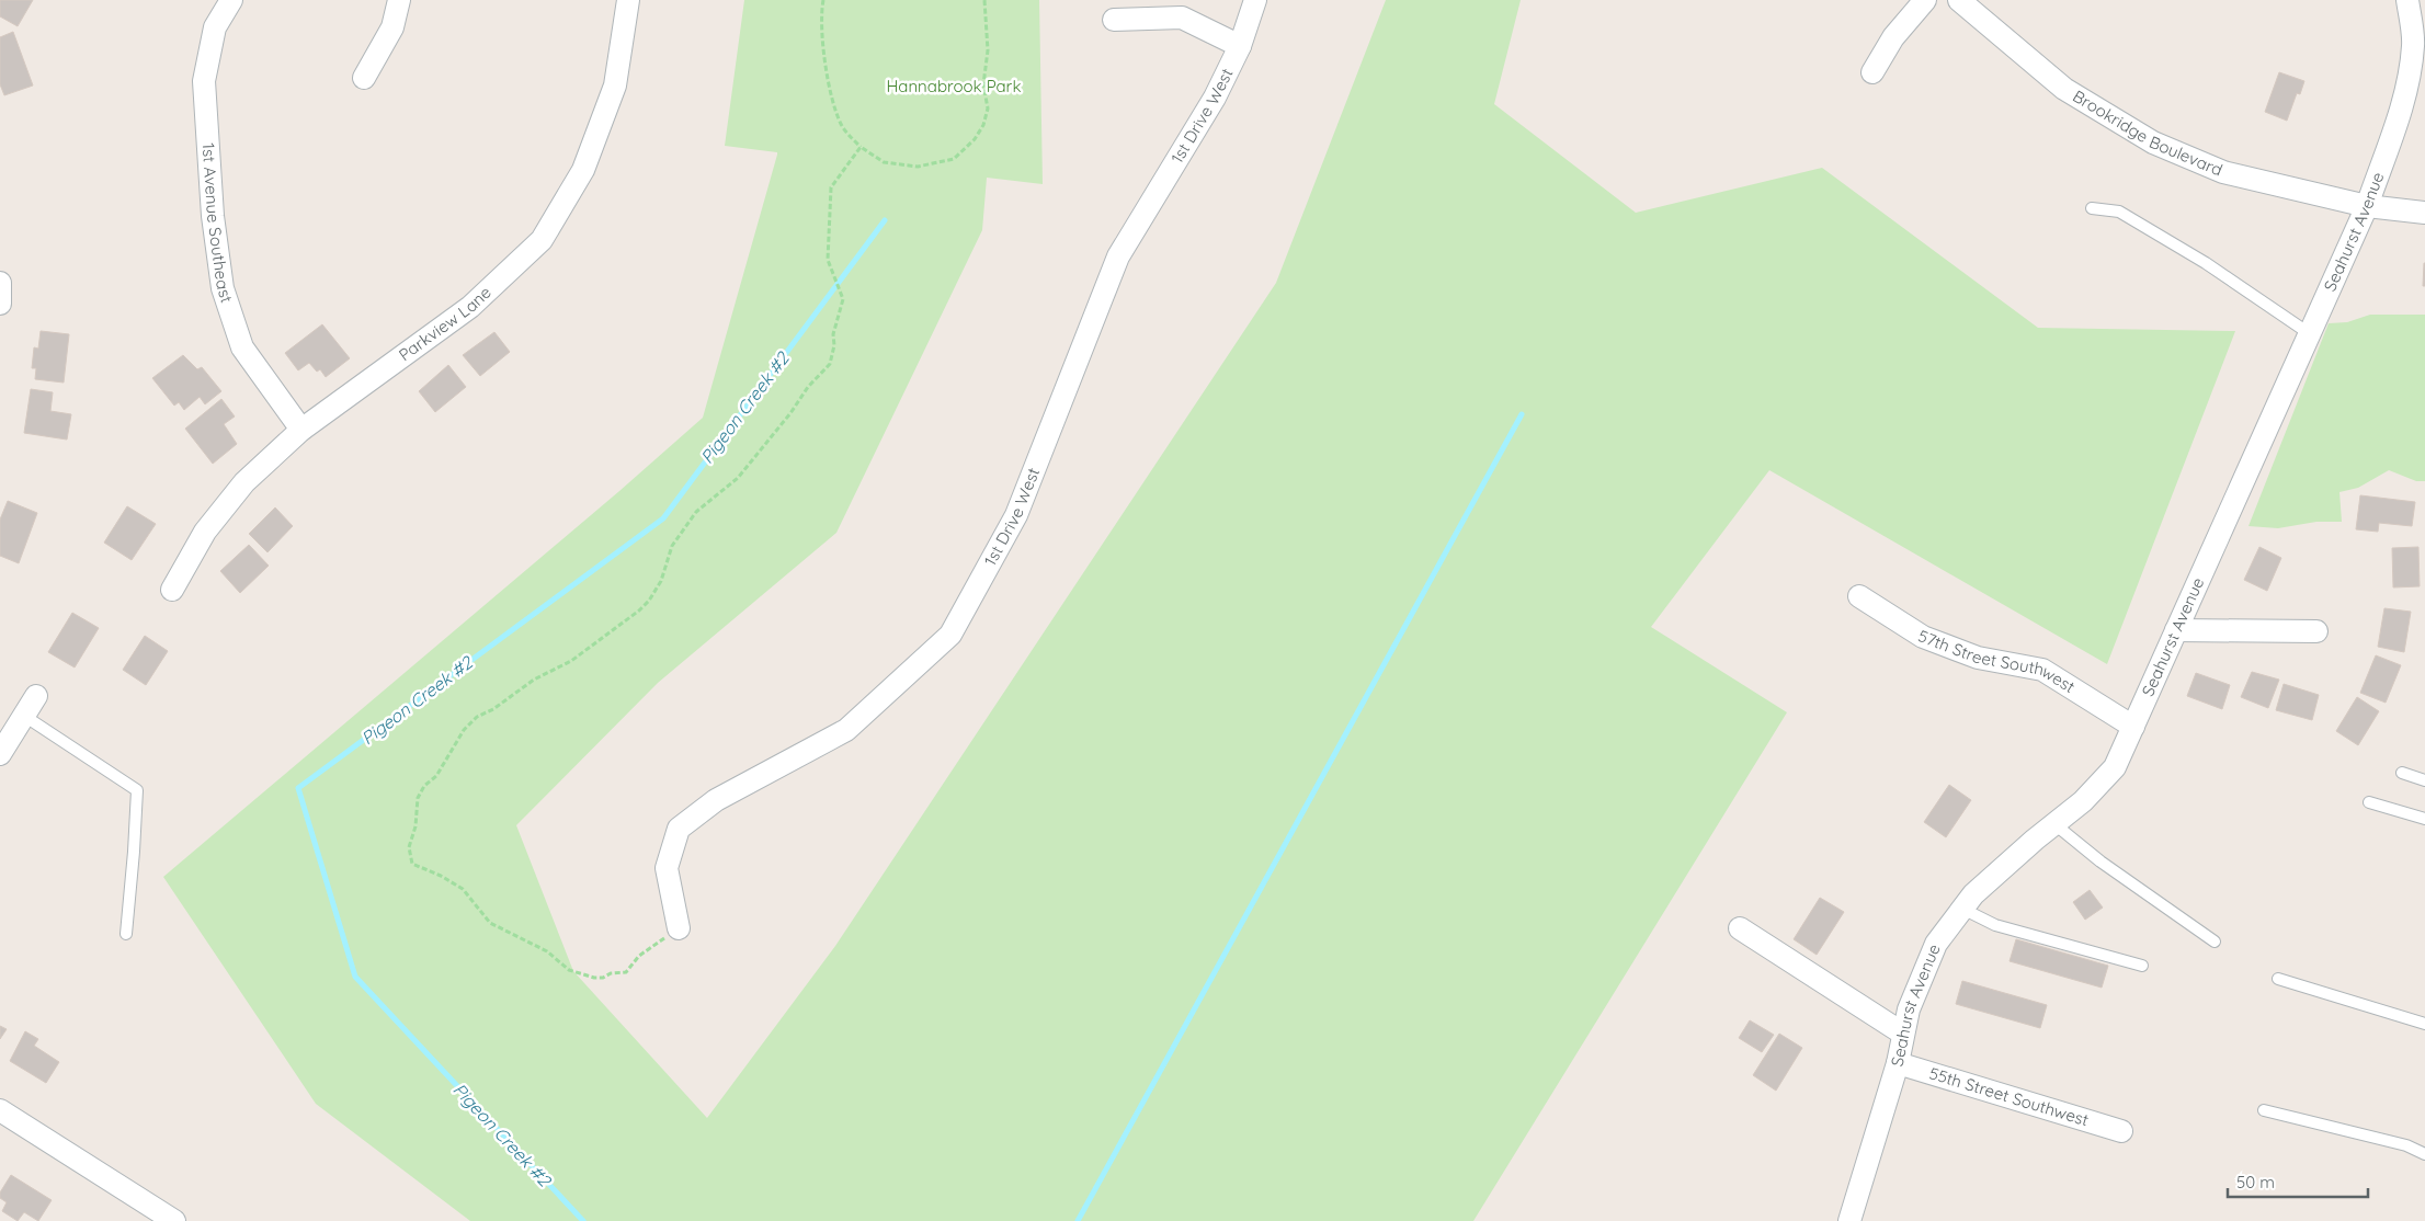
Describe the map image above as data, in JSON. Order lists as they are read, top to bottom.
{
  "streets": {
    "street": [
      "1st Drive West",
      "Brookridge Boulevard",
      "1st Avenue Southeast",
      "Seahurst Avenue",
      "Parkview Lane",
      "57th Street Southwest",
      "55th Street Southwest"
    ]
  },
  "crossings": [
    ["Brookridge Boulevard", "Seahurst Avenue"],
    ["1st Avenue Southeast", "Parkview Lane"],
    ["Seahurst Avenue", "57th Street Southwest"],
    ["Seahurst Avenue", "55th Street Southwest"]
  ],
  "water": ["Pigeon Creek #2"],
  "parks": ["Hannabrook Park"],
  "scale_bar": "50 m"
}
